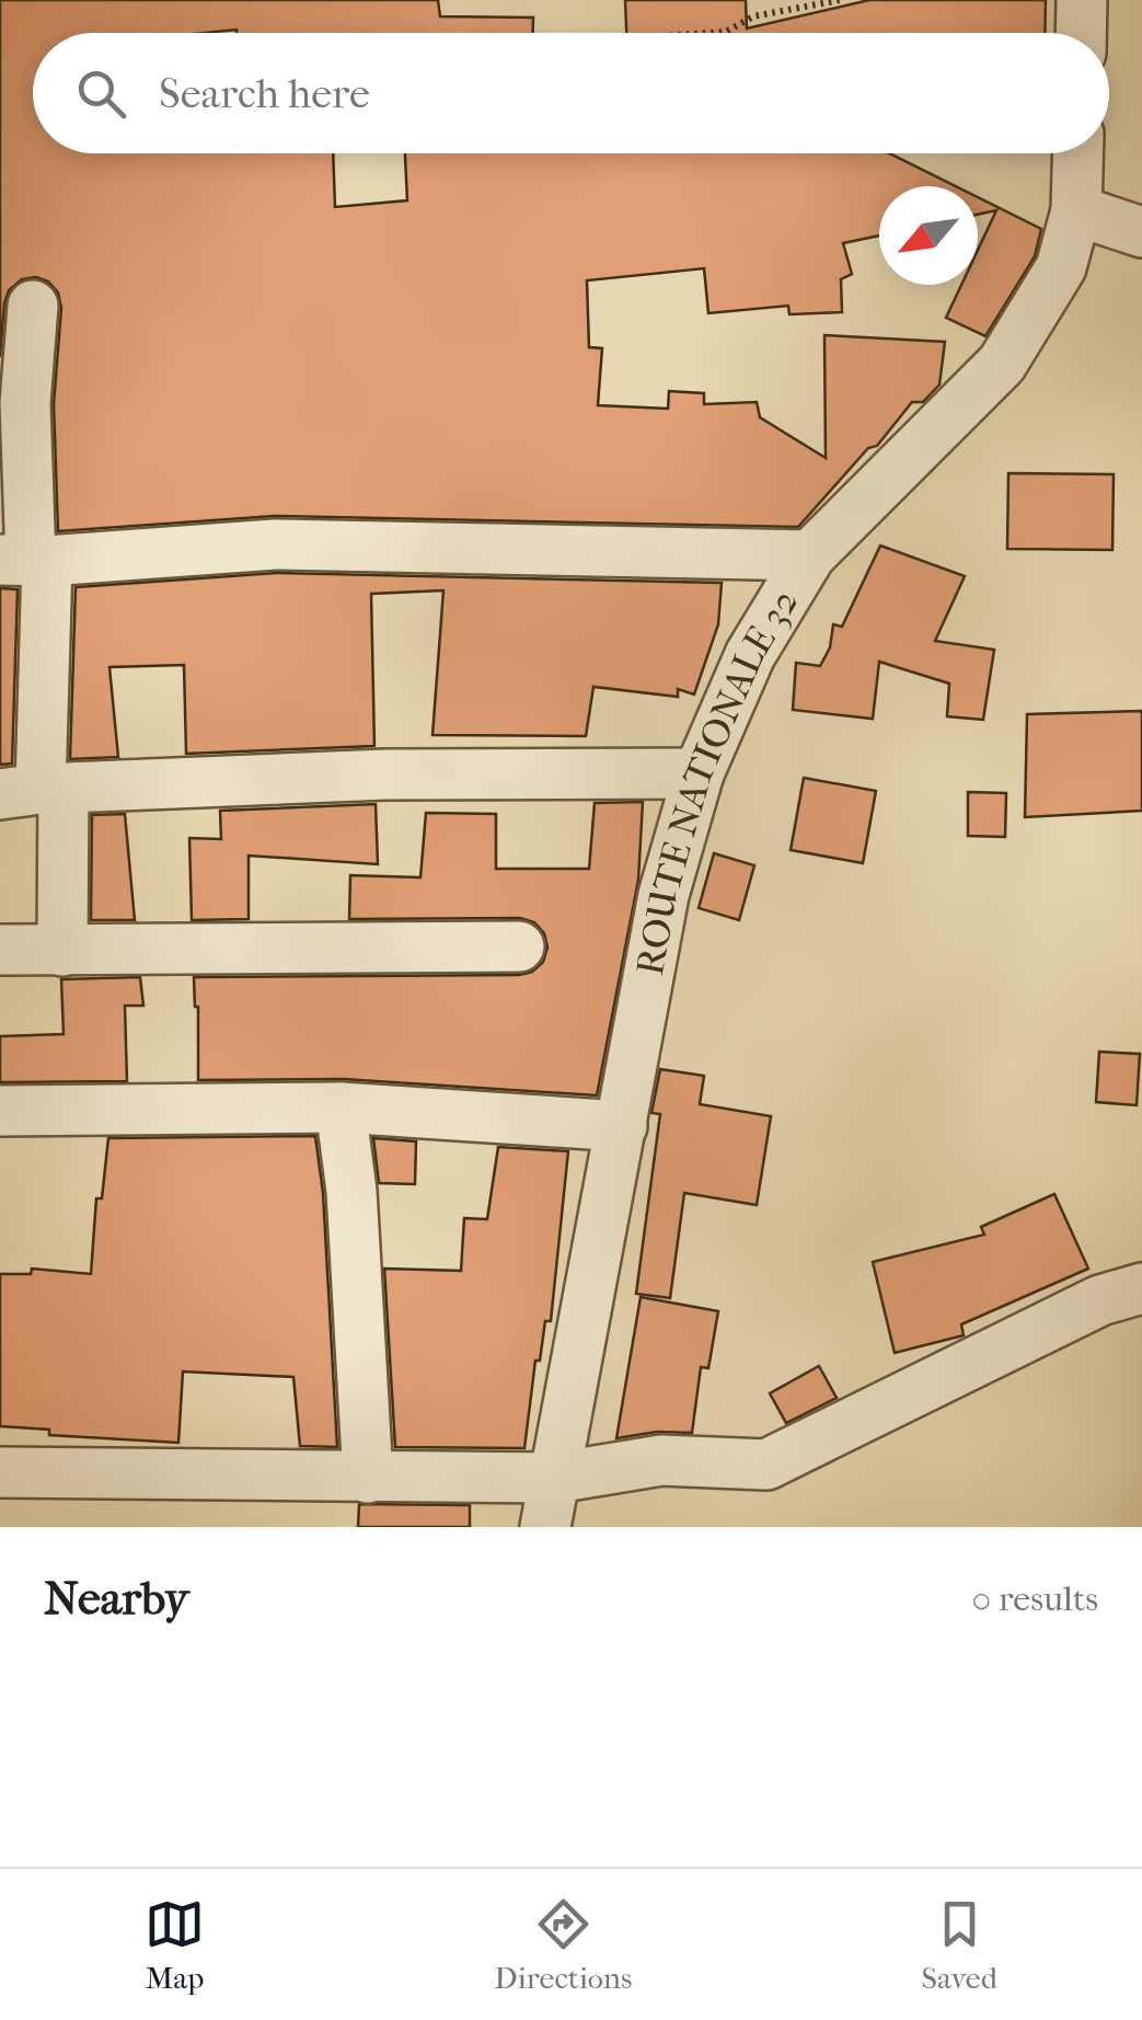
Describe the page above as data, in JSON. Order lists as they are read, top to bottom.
{
  "streets": {
    "street": ["ROUTE NATIONALE 32"]
  },
  "north": "bottom left",
  "page": {
    "search": "Search here",
    "heading": ["Nearby", "0 results"],
    "nav": ["Map", "Directions", "Saved"]
  }
}
